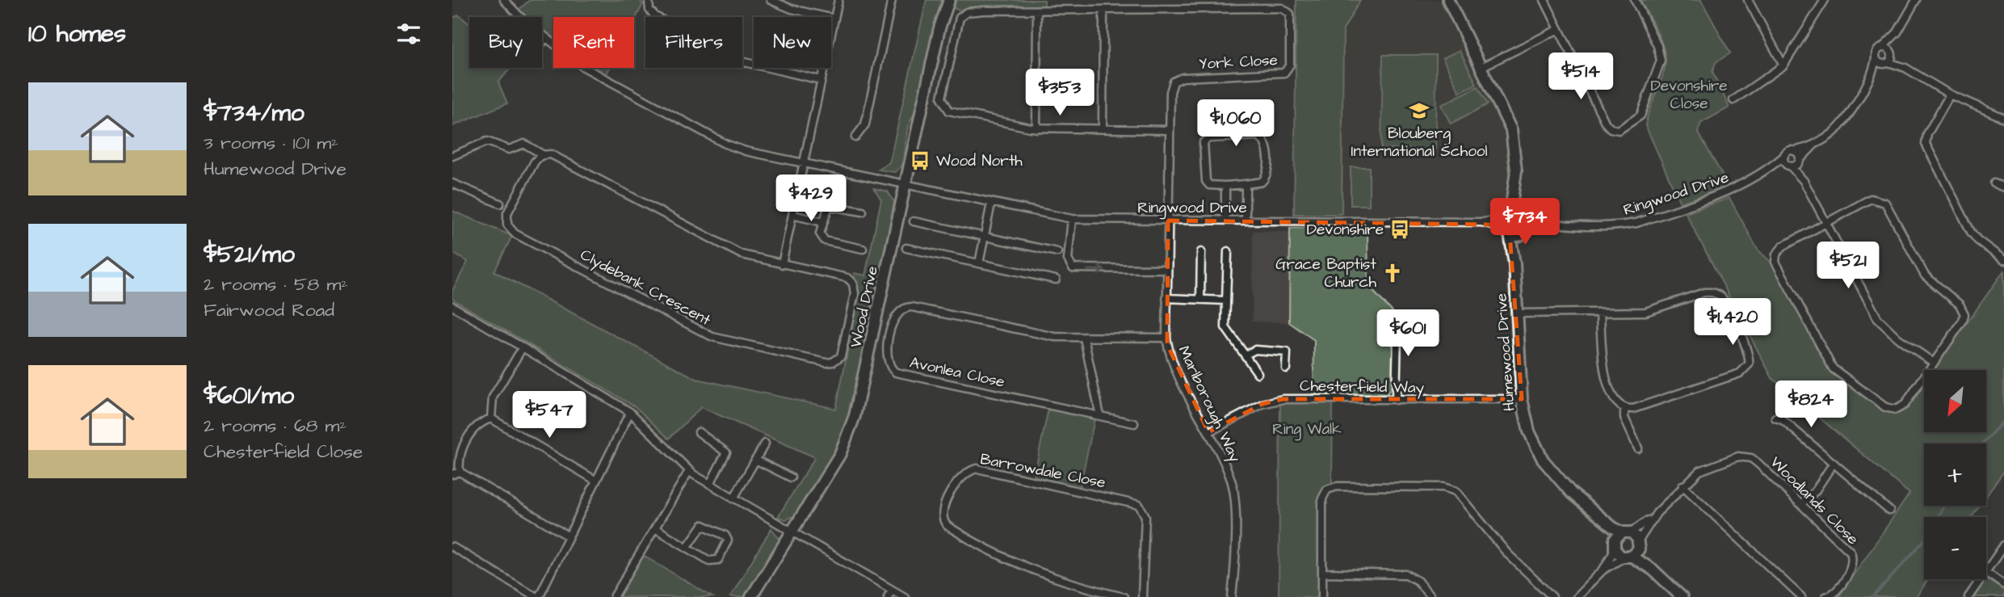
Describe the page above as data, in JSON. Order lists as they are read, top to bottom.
{
  "streets": {
    "street": [
      "York Close",
      "Ringwood Drive",
      "Clydebank Crescent",
      "Wood Drive",
      "Humewood Drive",
      "Avonlea Close",
      "Chesterfield Way",
      "Marlborough Way",
      "Barrowdale Close",
      "Woodlands Close"
    ]
  },
  "crossings": [
    ["York Close", "Ringwood Drive"],
    ["York Close", "Marlborough Way"],
    ["Ringwood Drive", "Wood Drive"],
    ["Ringwood Drive", "Humewood Drive"],
    ["Ringwood Drive", "Marlborough Way"],
    ["Humewood Drive", "Chesterfield Way"],
    ["Humewood Drive", "Woodlands Close"],
    ["Avonlea Close", "Marlborough Way"],
    ["Chesterfield Way", "Marlborough Way"]
  ],
  "parks": ["Devonshire Close", "Ring Walk"],
  "places": {
    "school or university": ["Blouberg International School"],
    "bus stop": ["Wood North", "Devonshire"],
    "church": ["Grace Baptist Church"]
  },
  "north": "bottom left",
  "page": {
    "heading": "10 homes",
    "chip": [
      "Buy",
      "Rent",
      "Filters",
      "New"
    ],
    "price": [
      "$514",
      "$353",
      "$1,060",
      "$429",
      "$734",
      "$521",
      "$1,420",
      "$601",
      "$824",
      "$547"
    ],
    "list": [
      {
        "name": "$734/mo",
        "note": "3 rooms · 101 m² · Humewood Drive"
      },
      {
        "name": "$521/mo",
        "note": "2 rooms · 58 m² · Fairwood Road"
      },
      {
        "name": "$601/mo",
        "note": "2 rooms · 68 m² · Chesterfield Close"
      }
    ],
    "map_buttons": ["+", "−"]
  }
}
